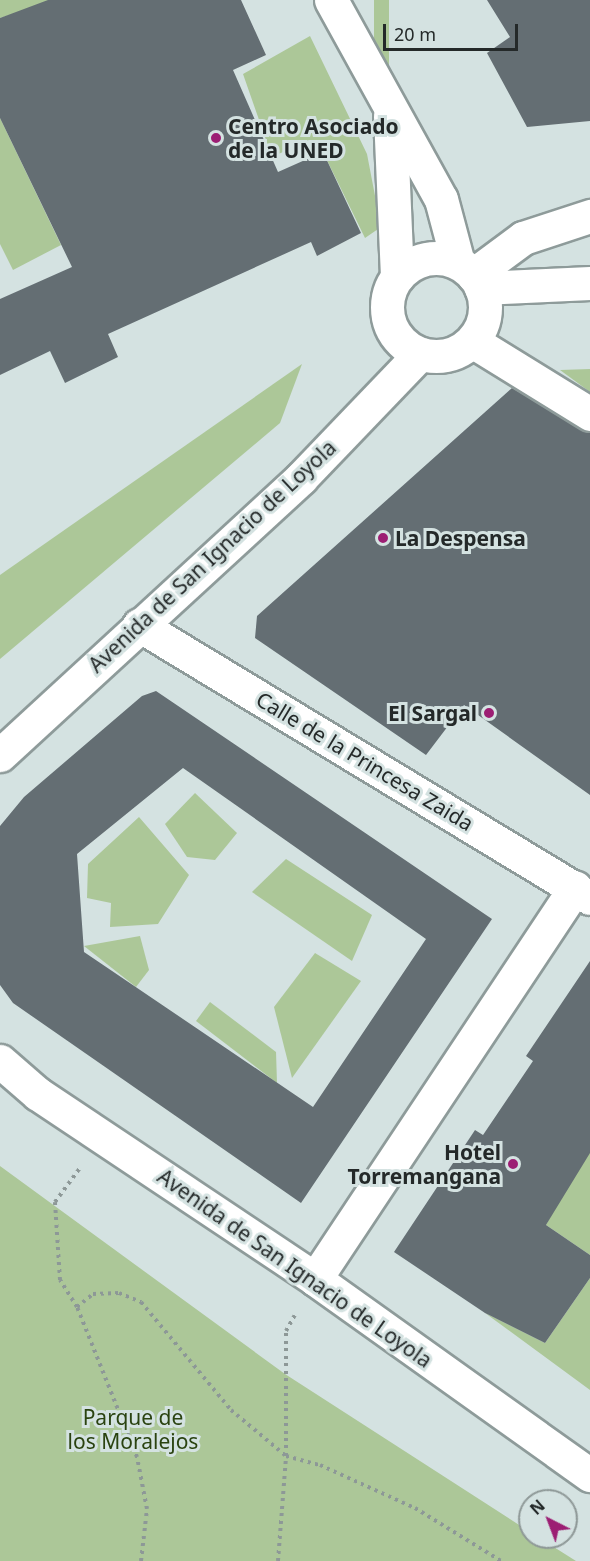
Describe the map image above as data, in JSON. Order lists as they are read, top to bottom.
{
  "streets": {
    "street": ["Avenida de San Ignacio de Loyola", "Calle de la Princesa Zaida"]
  },
  "crossings": [
    ["Avenida de San Ignacio de Loyola", "Calle de la Princesa Zaida"]
  ],
  "parks": ["Parque de los Moralejos"],
  "places": [
    "Centro Asociado de la UNED",
    "La Despensa",
    "El Sargal",
    "Hotel Torremangana"
  ],
  "scale_bar": "20 m",
  "north": "top left"
}
